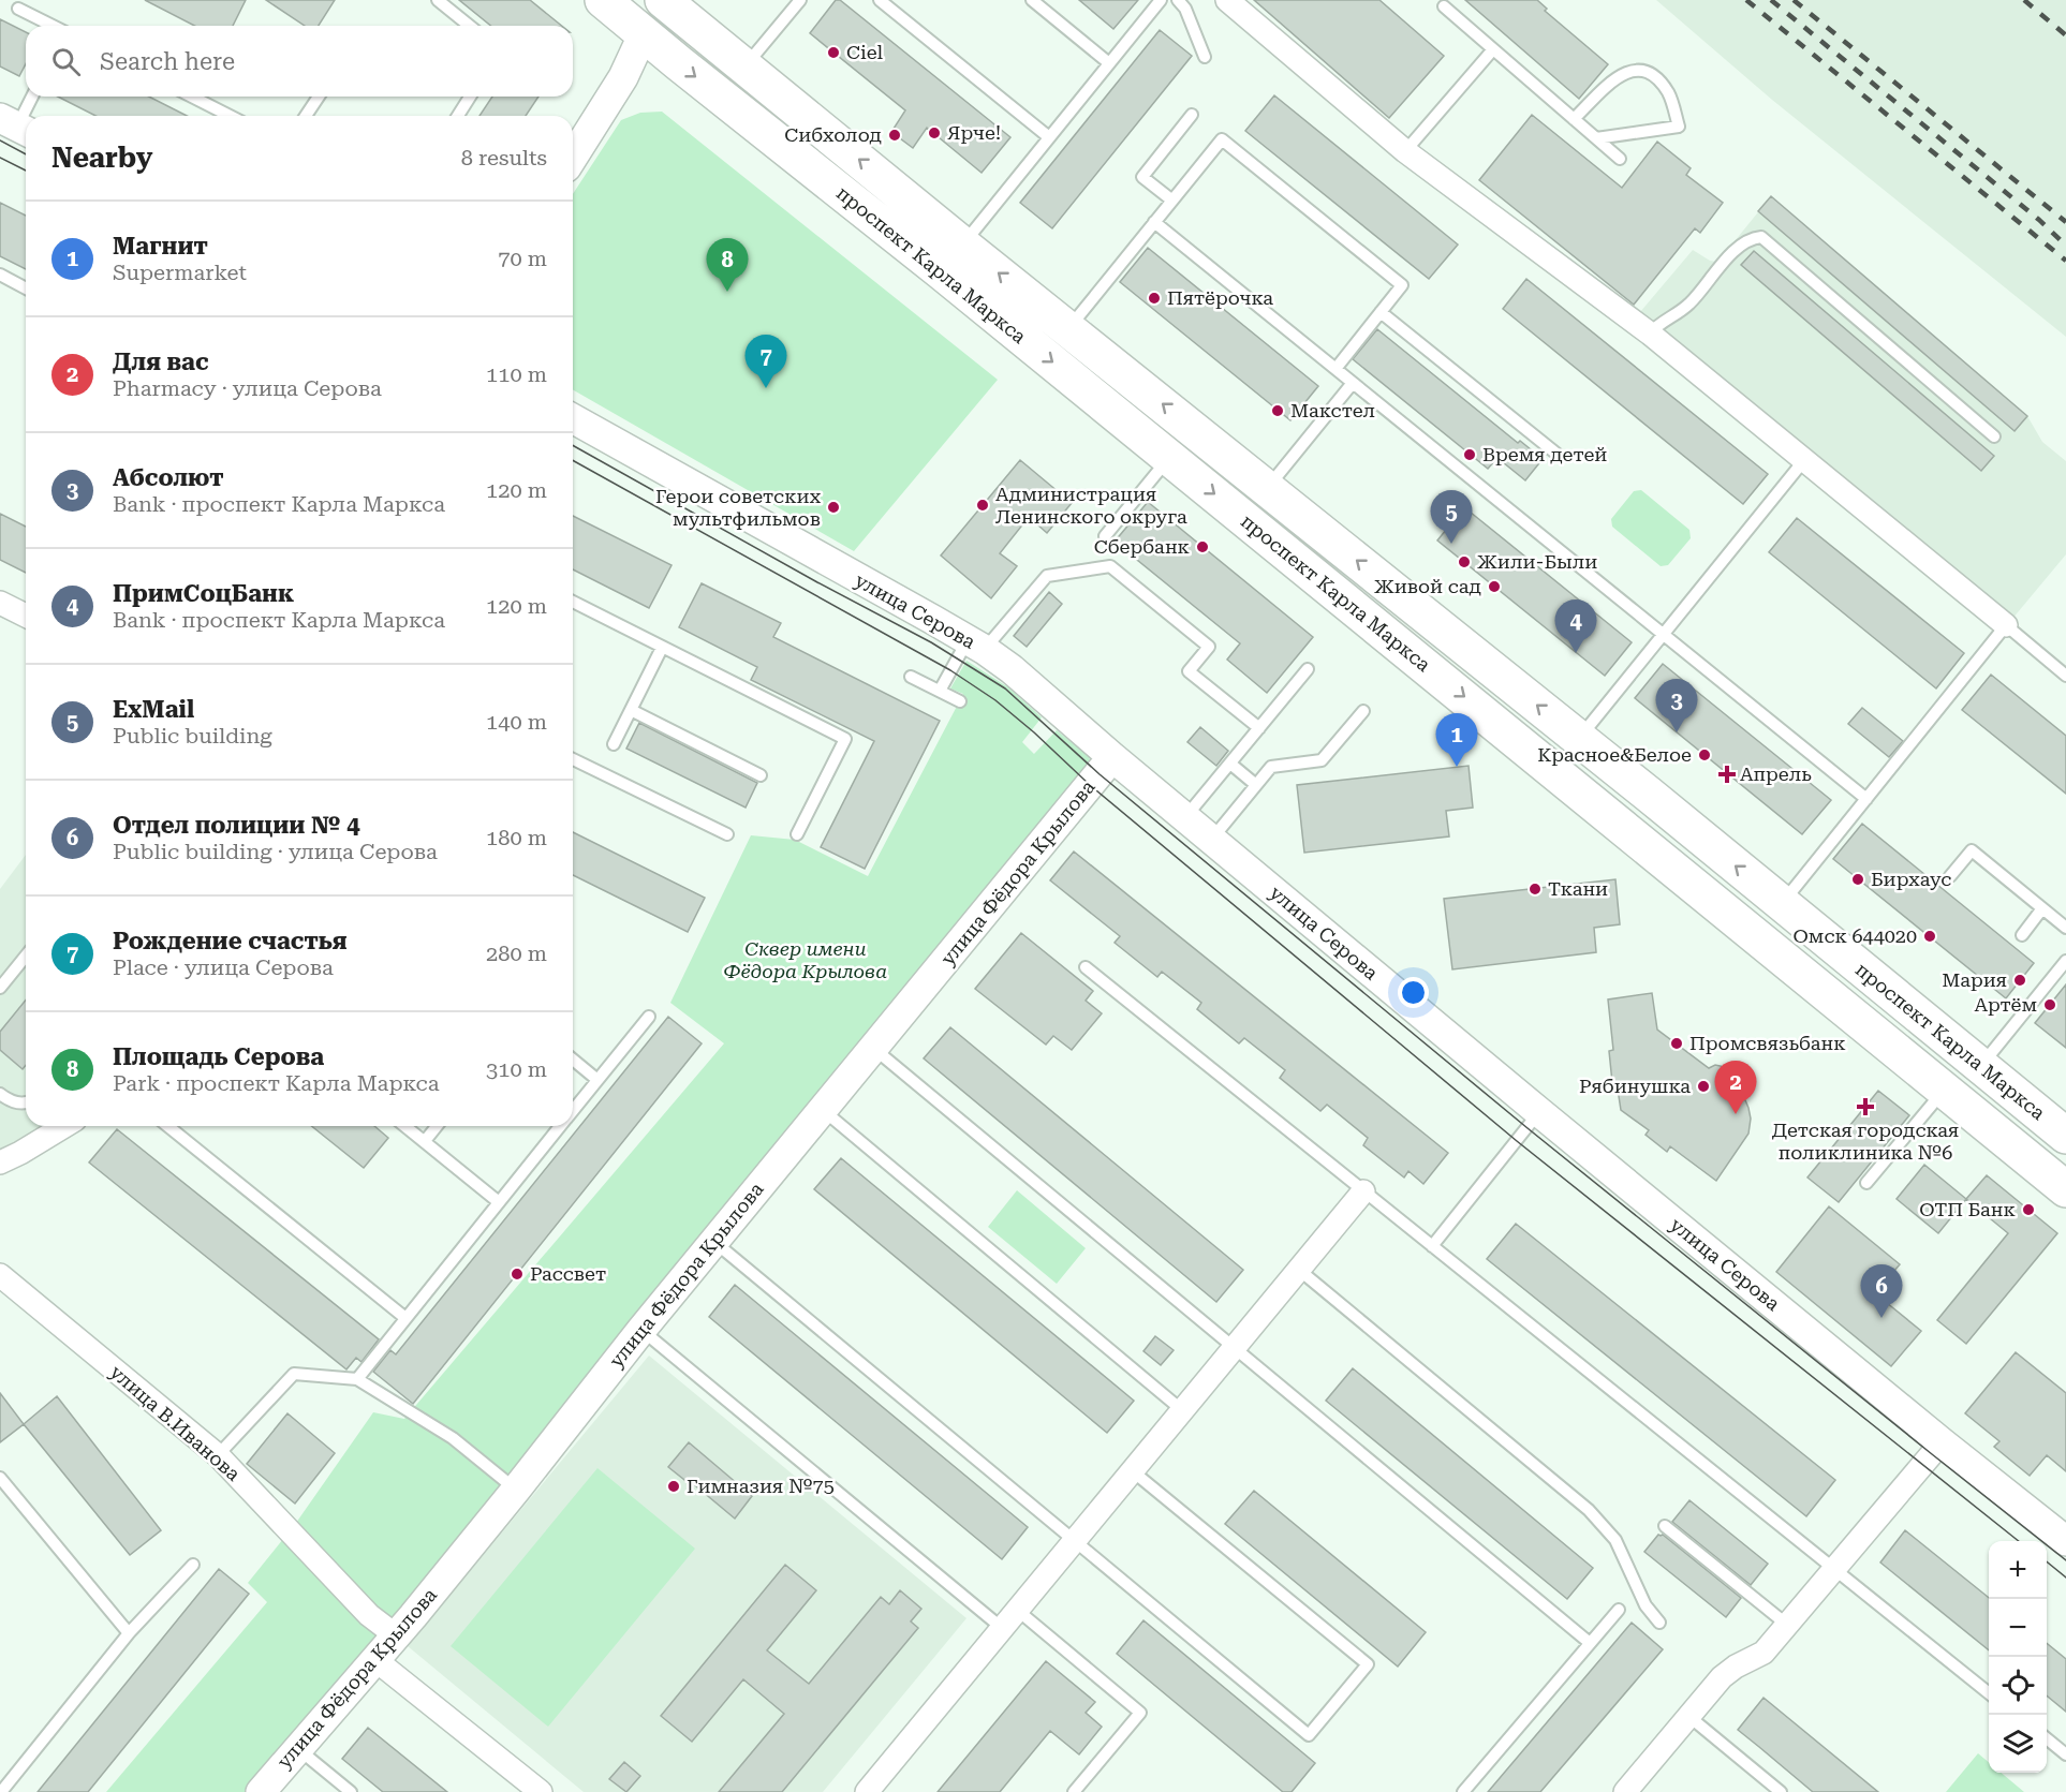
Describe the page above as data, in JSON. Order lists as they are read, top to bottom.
{
  "streets": {
    "main road": ["проспект Карла Маркса"],
    "street": ["улица Серова", "улица Фёдора Крылова", "улица В.Иванова"]
  },
  "crossings": [
    ["улица Серова", "улица Фёдора Крылова"],
    ["улица Фёдора Крылова", "улица В.Иванова"]
  ],
  "parks": ["Сквер имени Фёдора Крылова"],
  "places": {
    "other": [
      "Ciel",
      "Ярче!",
      "Сибхолод",
      "Пятёрочка",
      "Макстел",
      "Время детей",
      "Администрация Ленинского округа",
      "Герои советских мультфильмов",
      "Сбербанк",
      "Жили-Были",
      "Живой сад",
      "Красное&Белое",
      "Бирхаус",
      "Ткани",
      "Омск 644020",
      "Мария",
      "Артём",
      "Промсвязьбанк",
      "Рябинушка",
      "ОТП Банк",
      "Рассвет",
      "Гимназия №75"
    ],
    "health": ["Апрель", "Детская городская поликлиника №6"]
  },
  "page": {
    "search": "Search here",
    "heading": ["Nearby", "8 results"],
    "list": [
      {
        "mark": "1",
        "name": "Магнит",
        "note": "Supermarket",
        "value": "70 m"
      },
      {
        "mark": "2",
        "name": "Для вас",
        "note": "Pharmacy · улица Серова",
        "value": "110 m"
      },
      {
        "mark": "3",
        "name": "Абсолют",
        "note": "Bank · проспект Карла Маркса",
        "value": "120 m"
      },
      {
        "mark": "4",
        "name": "ПримСоцБанк",
        "note": "Bank · проспект Карла Маркса",
        "value": "120 m"
      },
      {
        "mark": "5",
        "name": "ExMail",
        "note": "Public building",
        "value": "140 m"
      },
      {
        "mark": "6",
        "name": "Отдел полиции № 4",
        "note": "Public building · улица Серова",
        "value": "180 m"
      },
      {
        "mark": "7",
        "name": "Рождение счастья",
        "note": "Place · улица Серова",
        "value": "280 m"
      },
      {
        "mark": "8",
        "name": "Площадь Серова",
        "note": "Park · проспект Карла Маркса",
        "value": "310 m"
      }
    ],
    "pins": [
      "8",
      "7",
      "5",
      "4",
      "3",
      "1",
      "2",
      "6"
    ],
    "map_buttons": ["+", "−"]
  }
}
